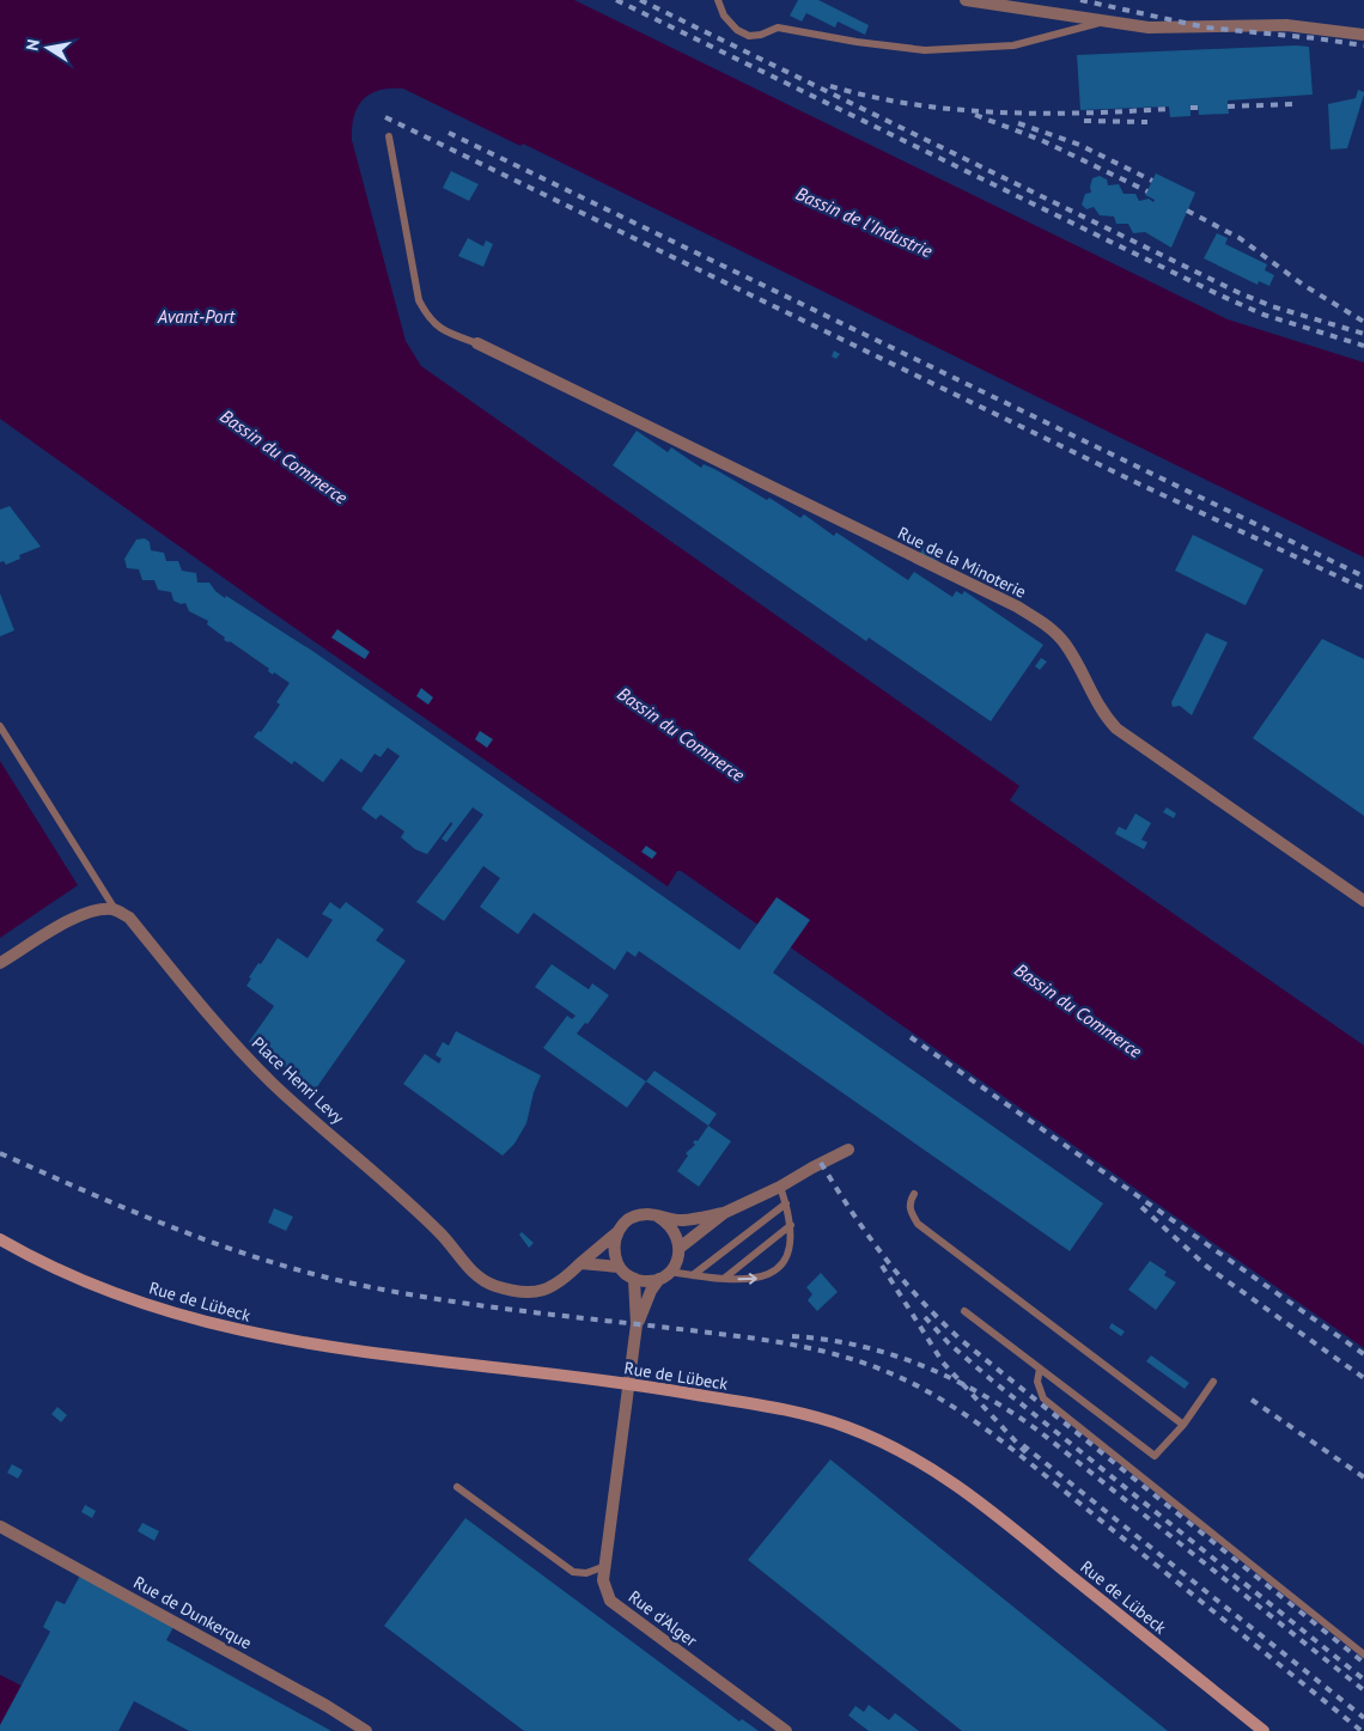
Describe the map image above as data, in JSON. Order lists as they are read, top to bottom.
{
  "streets": {
    "main road": ["Rue de Lübeck"],
    "street": [
      "Rue de la Minoterie",
      "Place Henri Levy",
      "Rue de Dunkerque",
      "Rue d'Alger"
    ]
  },
  "crossings": [
    ["Rue de Lübeck", "Rue d'Alger"]
  ],
  "water": ["Bassin de l'Industrie", "Avant-Port", "Bassin du Commerce"],
  "north": "left"
}
